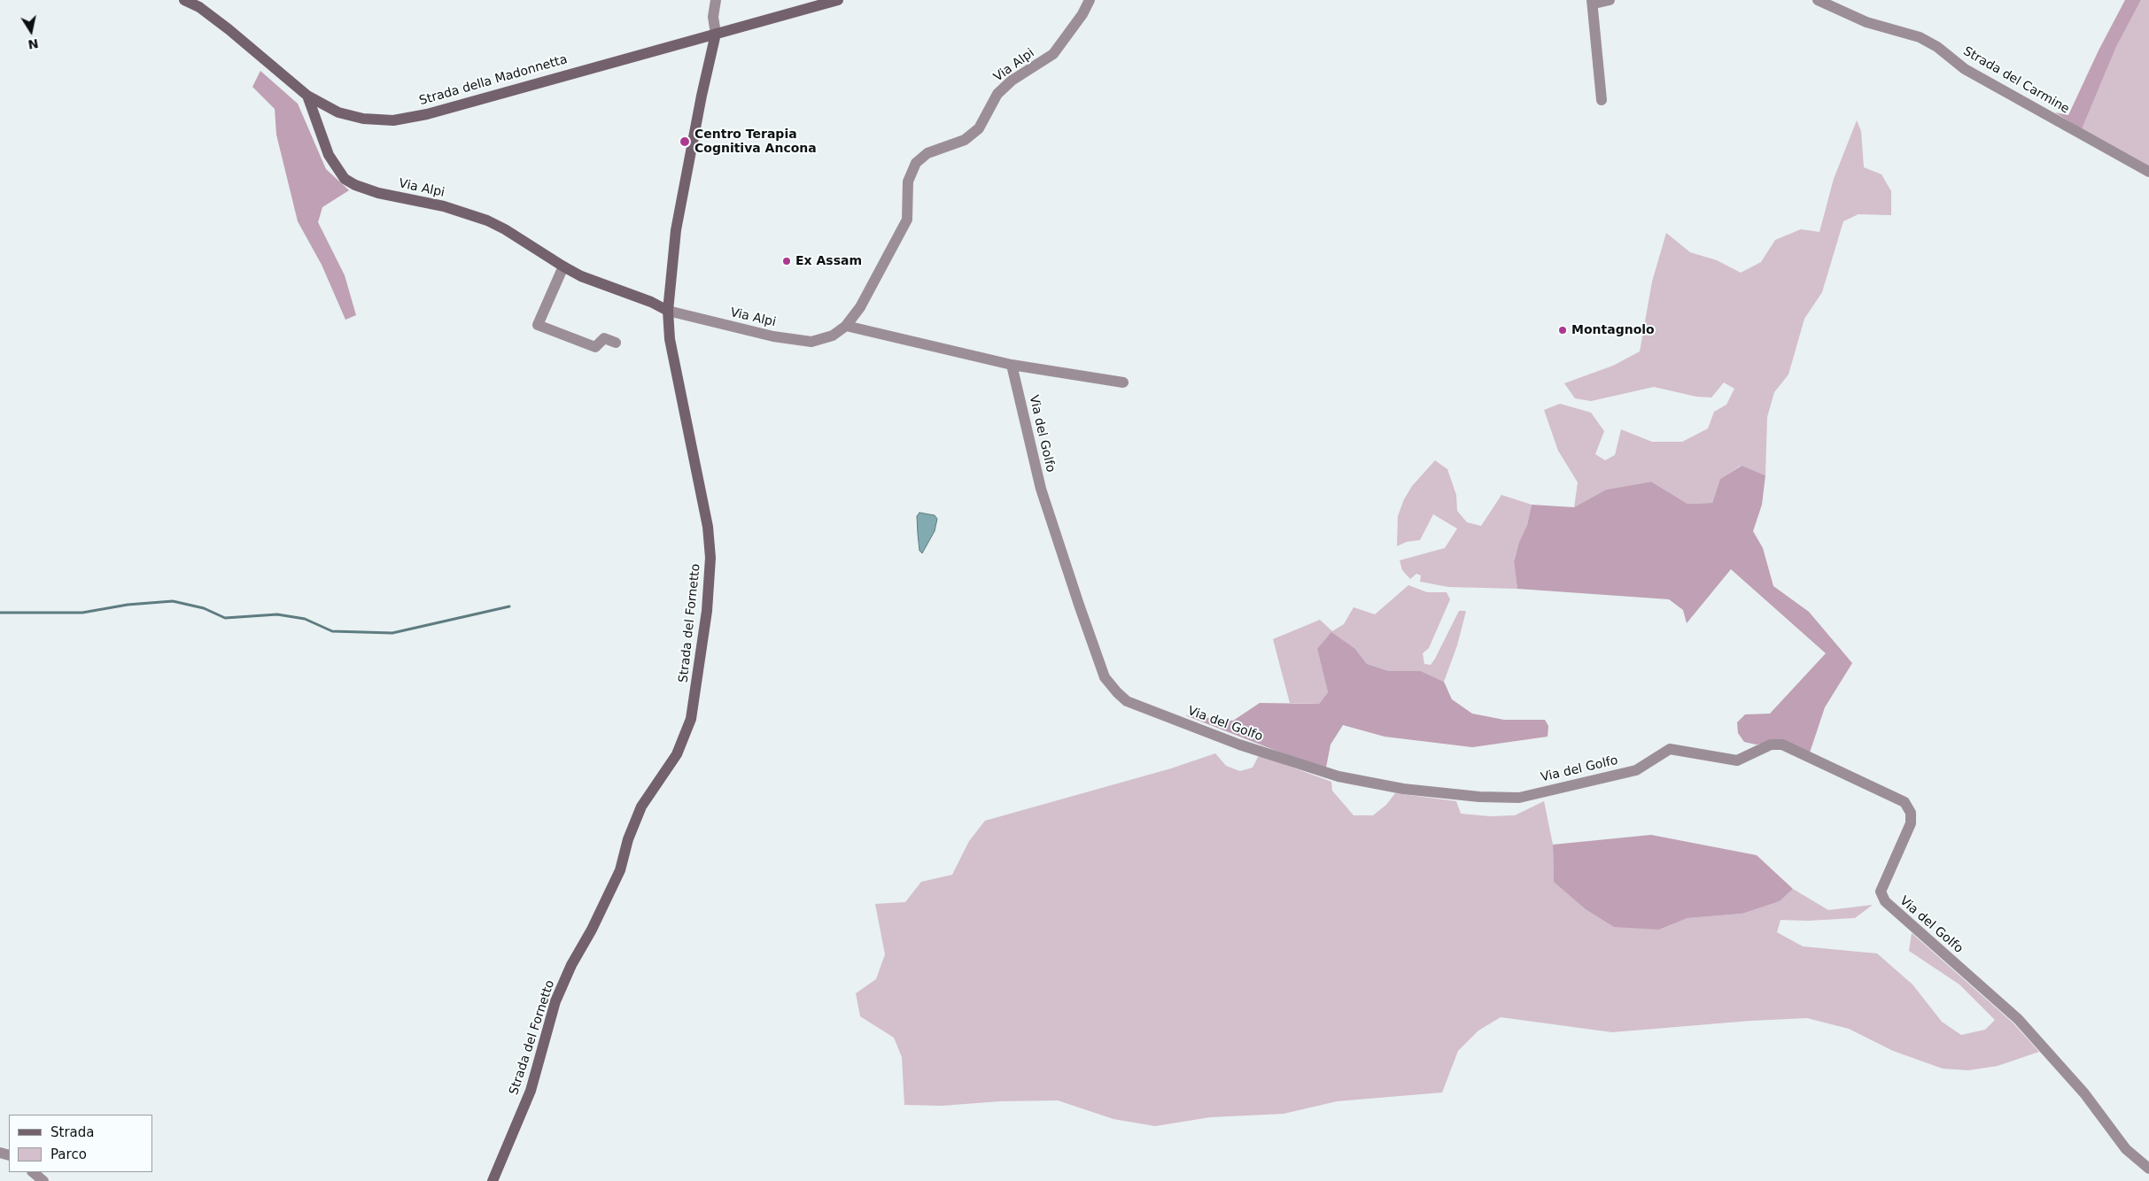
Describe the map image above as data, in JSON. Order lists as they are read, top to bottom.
{
  "streets": {
    "street": [
      "Via Alpi",
      "Strada della Madonnetta",
      "Strada del Carmine",
      "Via del Golfo",
      "Strada del Fornetto"
    ]
  },
  "crossings": [
    ["Via Alpi", "Strada della Madonnetta"],
    ["Via Alpi", "Strada del Fornetto"],
    ["Strada della Madonnetta", "Strada del Fornetto"]
  ],
  "places": ["Centro Terapia Cognitiva Ancona", "Ex Assam", "Montagnolo"],
  "legend": ["Strada", "Parco"],
  "north": "bottom"
}
